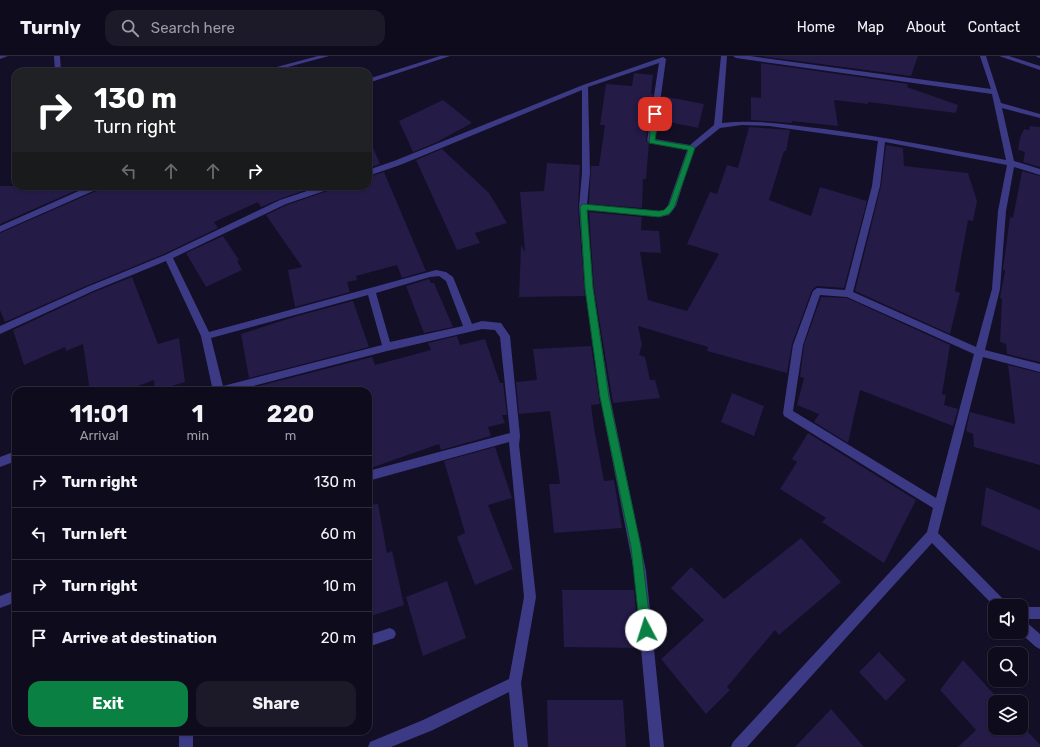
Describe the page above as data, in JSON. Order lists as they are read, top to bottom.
{
  "page": {
    "header": "Turnly",
    "search": "Search here",
    "nav": [
      "Home",
      "Map",
      "About",
      "Contact"
    ],
    "turn": ["130 m", "Turn right"],
    "eta": [
      "11:01",
      "Arrival",
      "1",
      "min",
      "220",
      "m"
    ],
    "list": [
      {
        "name": "Turn right",
        "value": "130 m"
      },
      {
        "name": "Turn left",
        "value": "60 m"
      },
      {
        "name": "Turn right",
        "value": "10 m"
      },
      {
        "name": "Arrive at destination",
        "value": "20 m"
      }
    ],
    "buttons": ["Exit", "Share"]
  }
}
